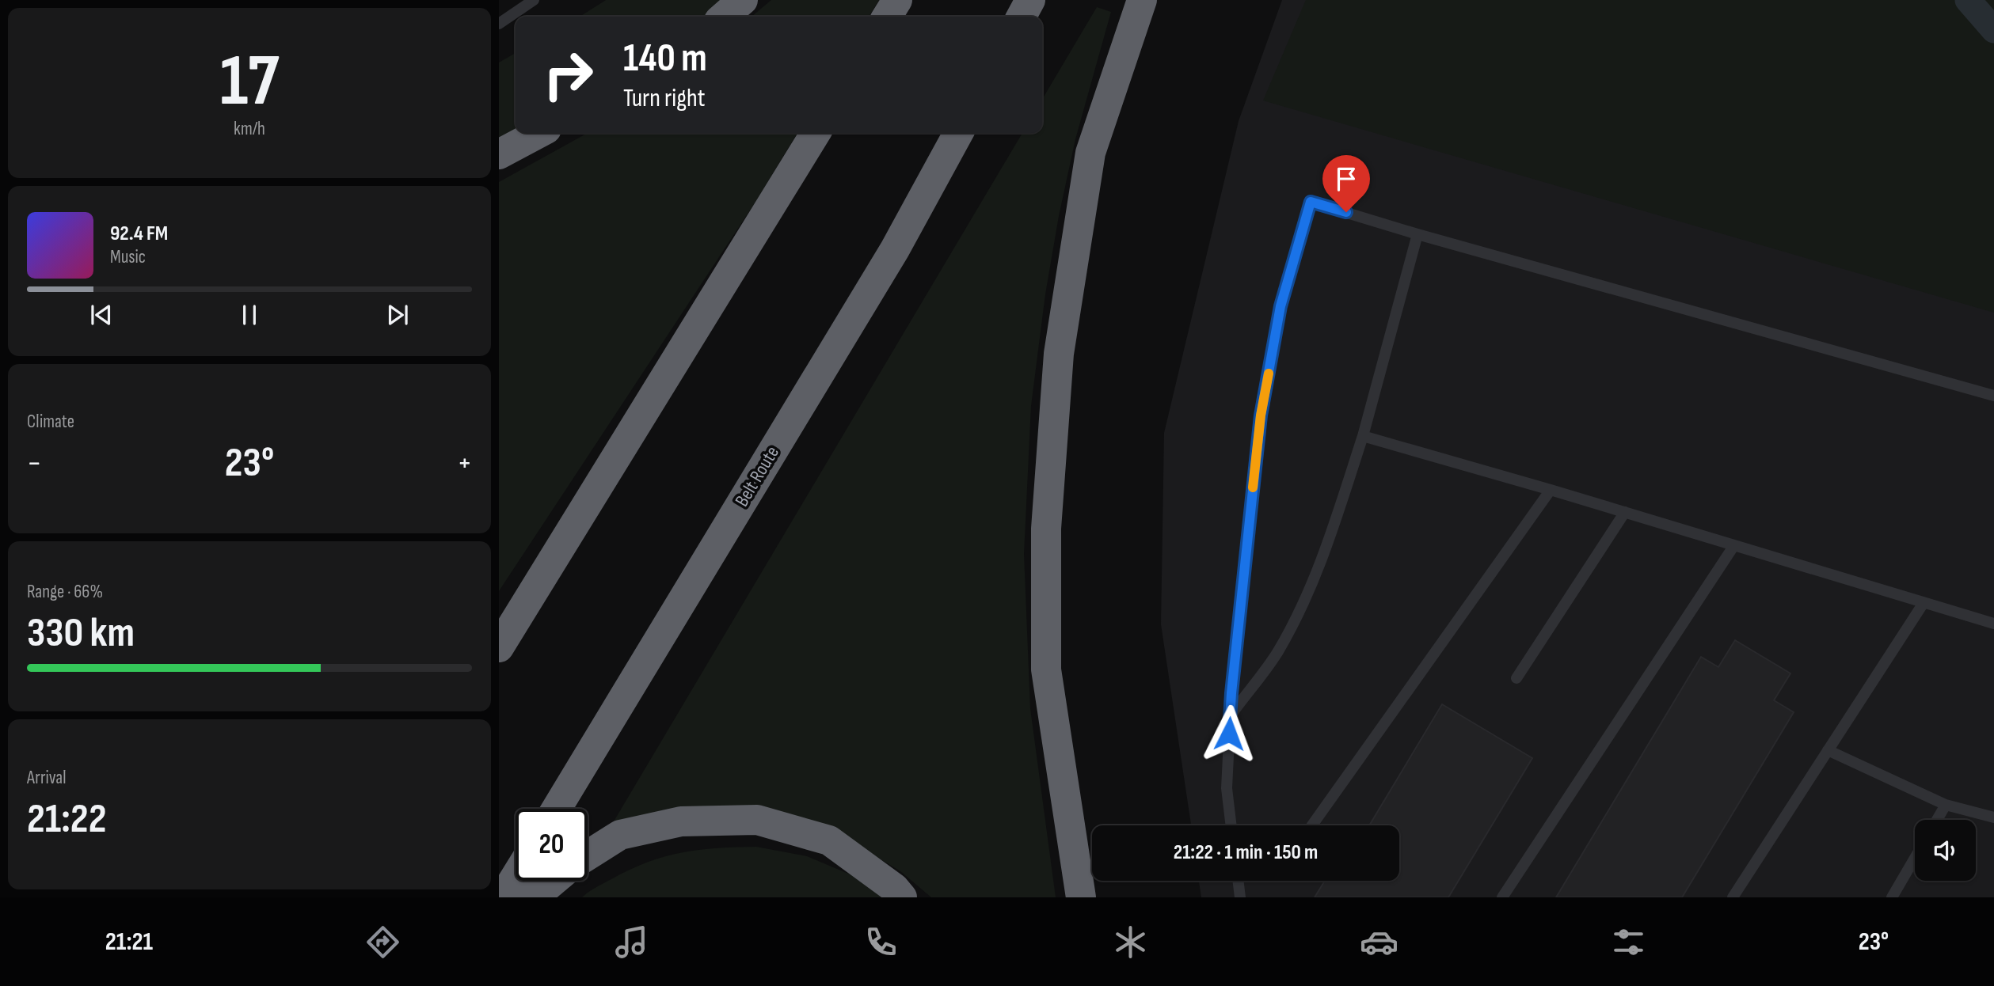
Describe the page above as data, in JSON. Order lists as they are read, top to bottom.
{
  "streets": {
    "highway": ["Belt Route"]
  },
  "page": {
    "tile": [
      ["17", "km/h"],
      "Climate",
      ["Range · 66%", "330 km"],
      ["Arrival", "21:22"]
    ],
    "turn": ["140 m", "Turn right"],
    "song": ["92.4 FM", "Music"],
    "heat": ["−", "23°", "+"],
    "limit": "20",
    "trip": "21:22 · 1 min · 150 m",
    "tabs": ["21:21", "23°"]
  }
}
